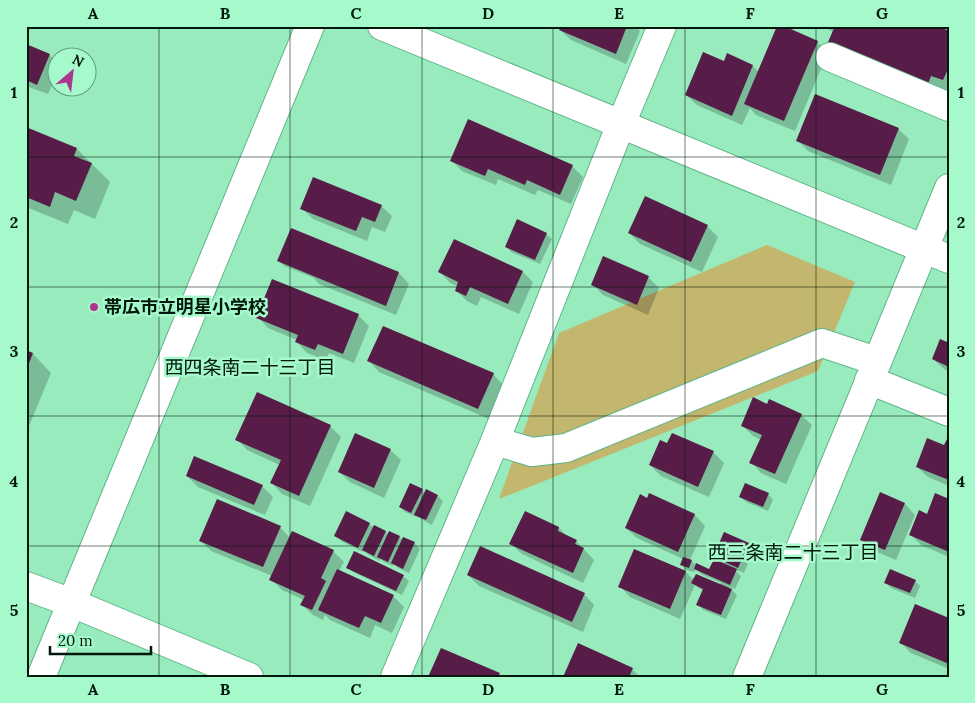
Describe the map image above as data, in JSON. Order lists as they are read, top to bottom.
{
  "districts": ["西四条南二十三丁目", "西三条南二十三丁目"],
  "places": ["帯広市立明星小学校"],
  "scale_bar": "20 m",
  "north": "top right",
  "grid": {
    "columns": [
      "A",
      "B",
      "C",
      "D",
      "E",
      "F",
      "G"
    ],
    "rows": [
      "1",
      "2",
      "3",
      "4",
      "5"
    ]
  }
}
